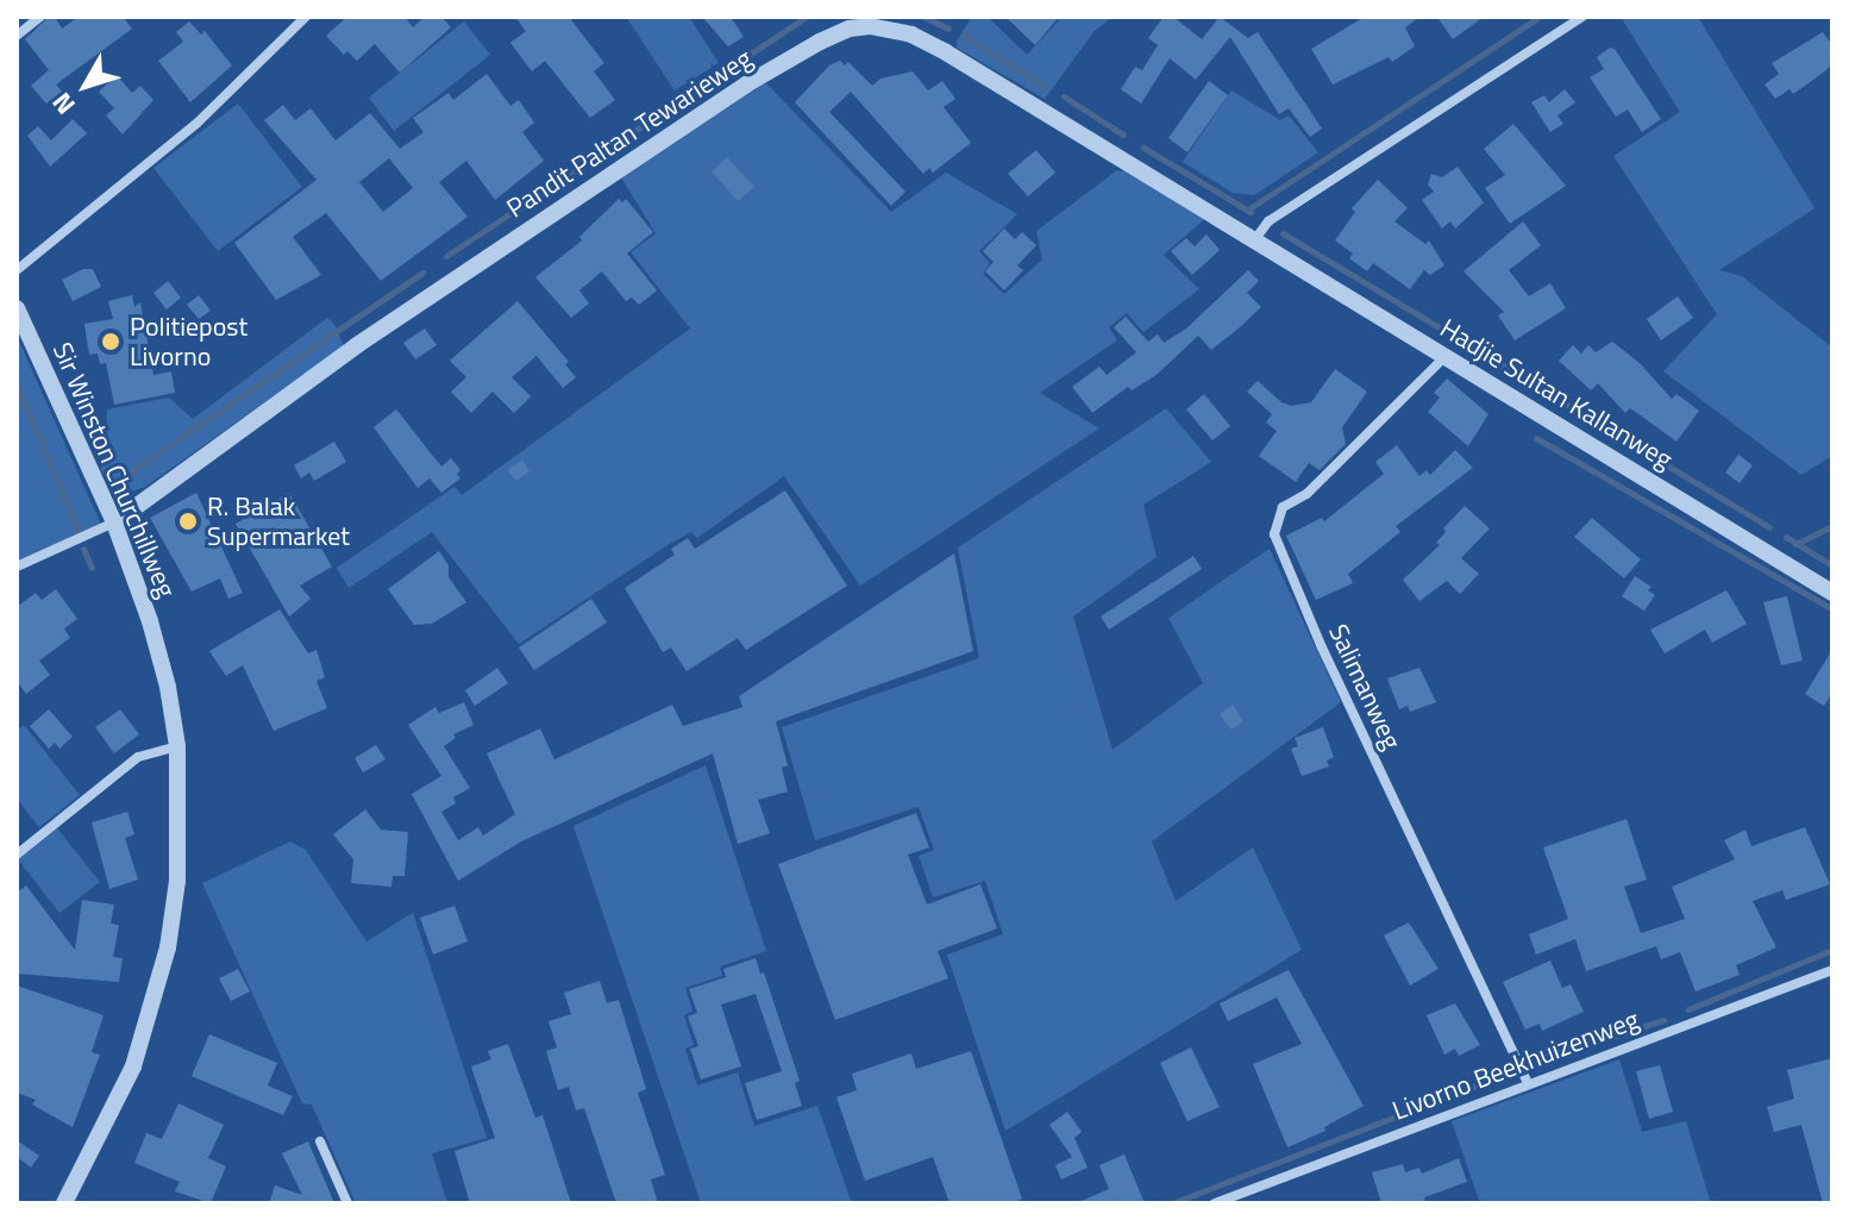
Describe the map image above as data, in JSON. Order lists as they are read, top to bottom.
{
  "streets": {
    "street": [
      "Pandit Paltan Tewarieweg",
      "Hadjie Sultan Kallanweg",
      "Sir Winston Churchillweg",
      "Salimanweg",
      "Livorno Beekhuizenweg"
    ]
  },
  "crossings": [
    ["Pandit Paltan Tewarieweg", "Hadjie Sultan Kallanweg"],
    ["Pandit Paltan Tewarieweg", "Sir Winston Churchillweg"],
    ["Hadjie Sultan Kallanweg", "Salimanweg"],
    ["Salimanweg", "Livorno Beekhuizenweg"]
  ],
  "places": ["Politiepost Livorno", "R. Balak Supermarket"],
  "north": "bottom left"
}
